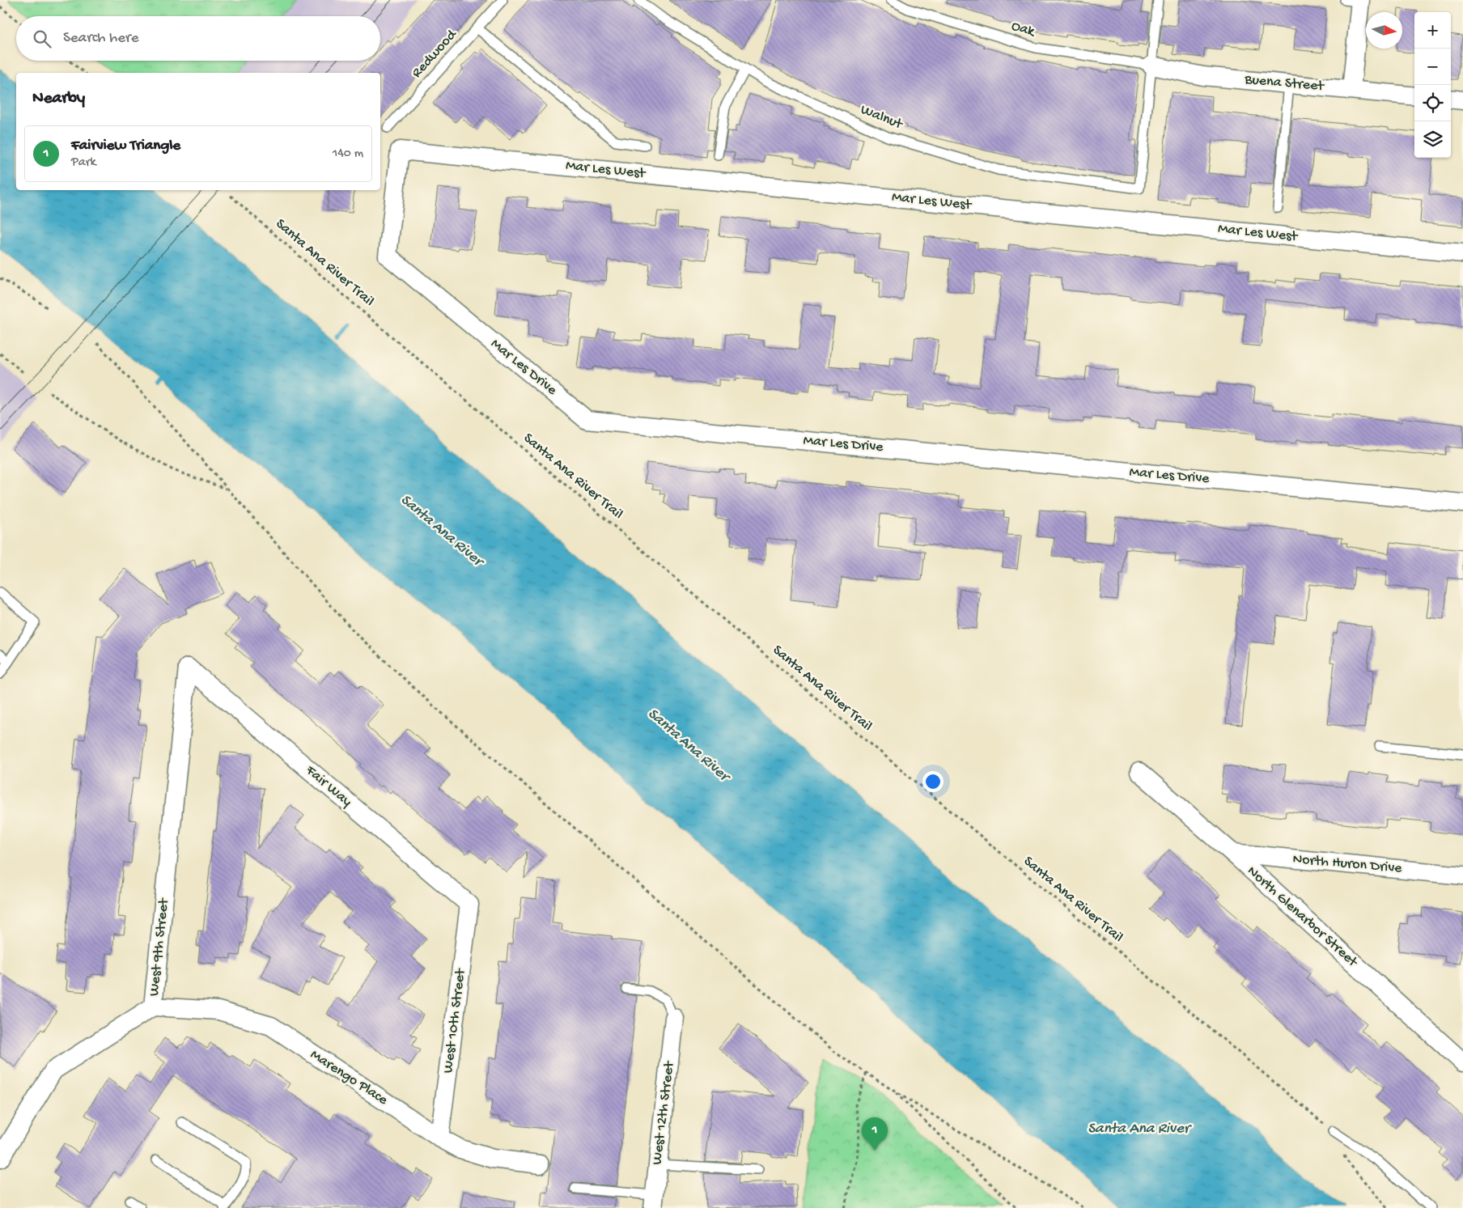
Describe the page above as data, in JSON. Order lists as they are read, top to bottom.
{
  "streets": {
    "street": [
      "Buena Street",
      "Mar Les West",
      "Mar Les Drive",
      "Fair Way",
      "North Huron Drive",
      "North Glenarbor Street",
      "West 9th Street",
      "West 10th Street",
      "Marengo Place",
      "West 12th Street"
    ],
    "lane": ["Oak", "Redwood", "Walnut"],
    "path": ["Santa Ana River Trail"]
  },
  "crossings": [
    ["Oak", "Buena Street"],
    ["Oak", "Walnut"],
    ["Buena Street", "Walnut"],
    ["Mar Les West", "Mar Les Drive"],
    ["Fair Way", "West 9th Street"],
    ["Fair Way", "West 10th Street"],
    ["North Huron Drive", "North Glenarbor Street"],
    ["West 9th Street", "Marengo Place"],
    ["West 10th Street", "Marengo Place"]
  ],
  "water": ["Santa Ana River"],
  "north": "right",
  "page": {
    "map_buttons": ["+", "−"],
    "search": "Search here",
    "heading": "Nearby",
    "list": [
      {
        "mark": "1",
        "name": "Fairview Triangle",
        "note": "Park",
        "value": "140 m"
      }
    ],
    "pins": "1"
  }
}
